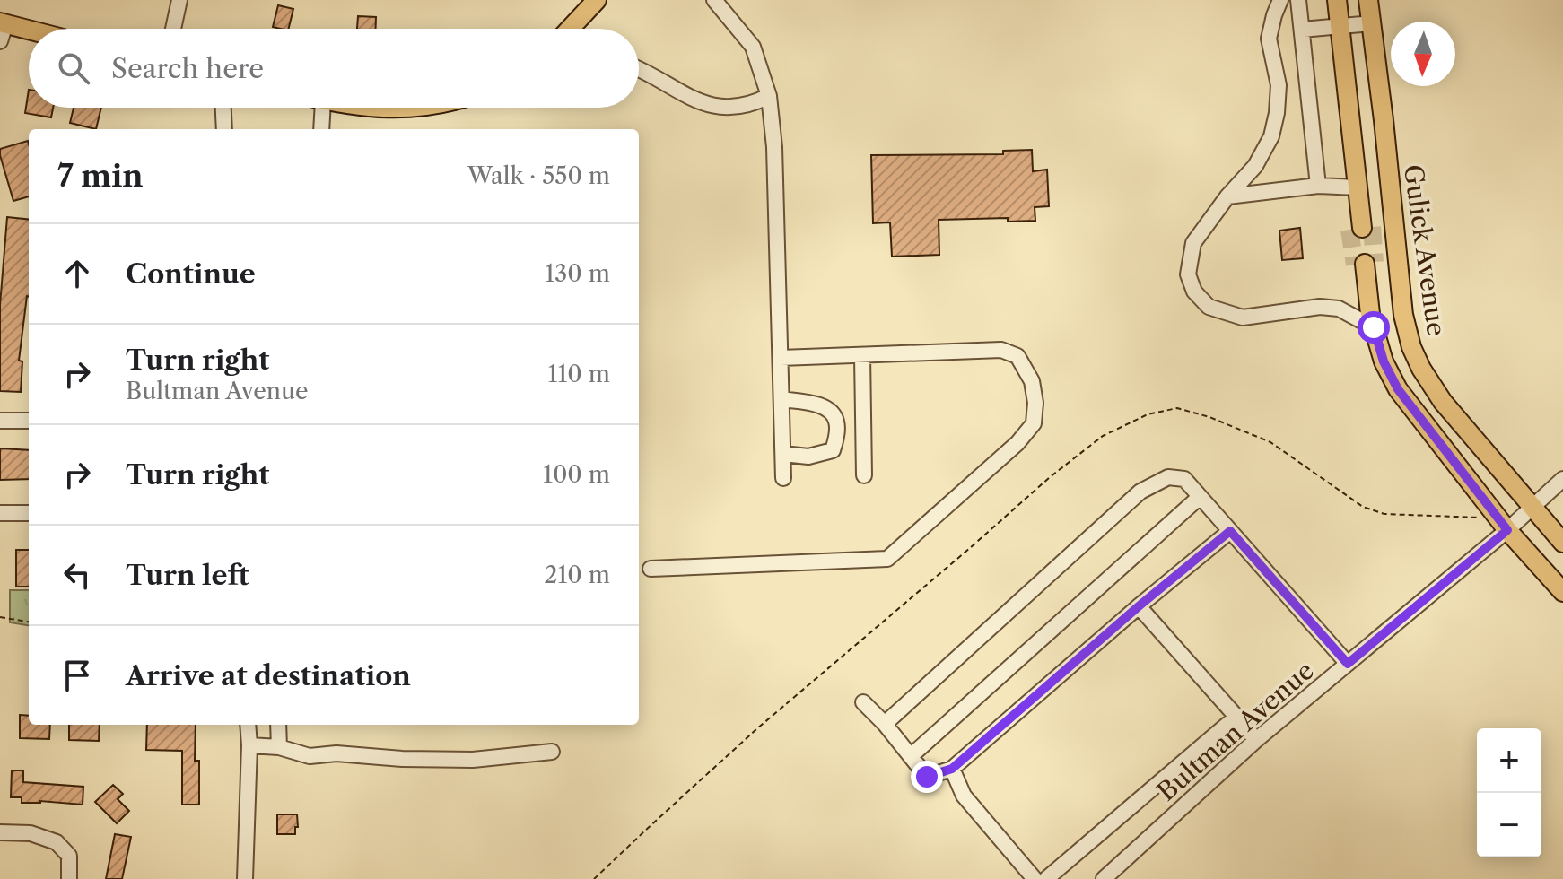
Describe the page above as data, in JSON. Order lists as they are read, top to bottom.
{
  "streets": {
    "main road": ["Gulick Avenue"],
    "street": ["Bultman Avenue"]
  },
  "crossings": [
    ["Gulick Avenue", "Bultman Avenue"]
  ],
  "north": "bottom",
  "page": {
    "search": "Search here",
    "heading": ["7 min", "Walk · 550 m"],
    "list": [
      ["Continue", "130 m"],
      ["Turn right", "Bultman Avenue", "110 m"],
      ["Turn right", "100 m"],
      ["Turn left", "210 m"],
      "Arrive at destination"
    ],
    "map_buttons": ["+", "−"]
  }
}
